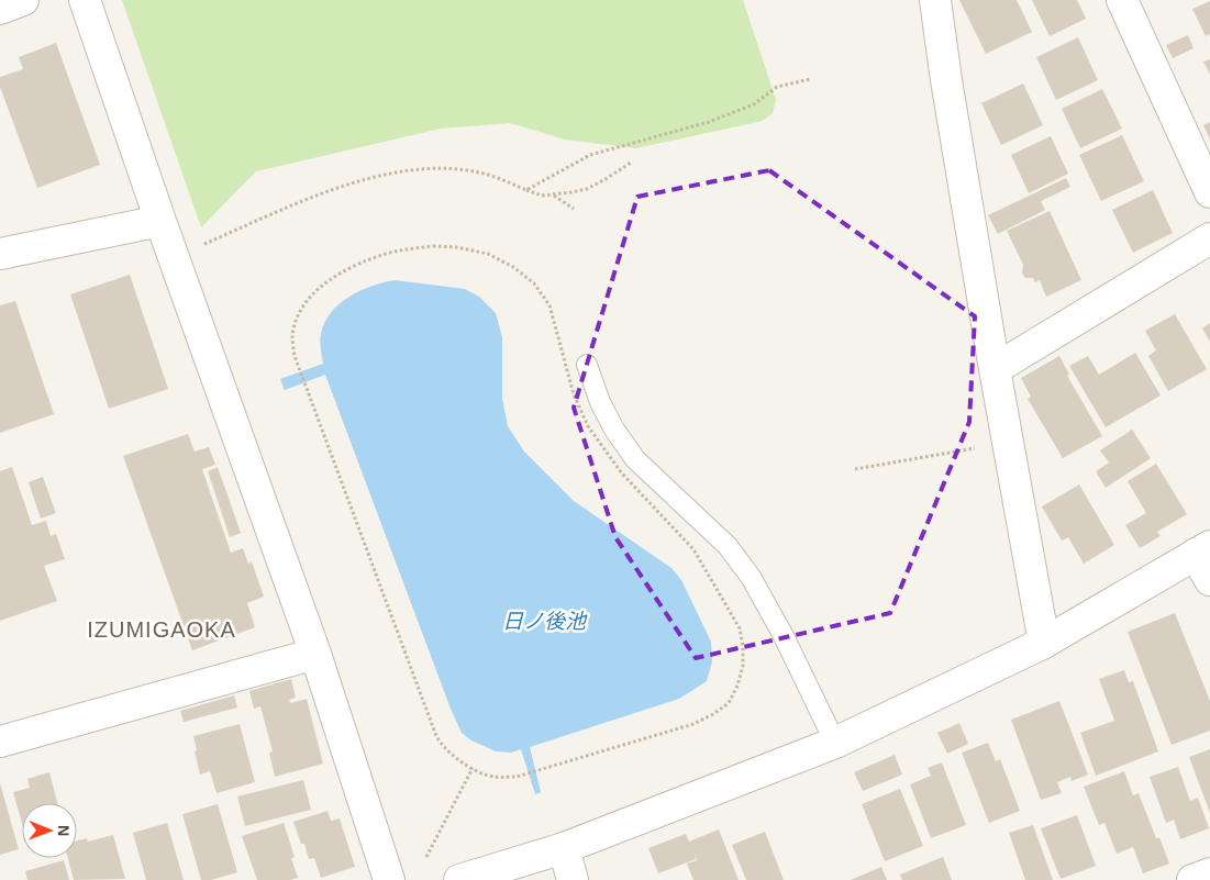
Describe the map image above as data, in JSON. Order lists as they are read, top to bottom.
{
  "districts": ["IZUMIGAOKA"],
  "water": ["日ノ後池"],
  "north": "right"
}
